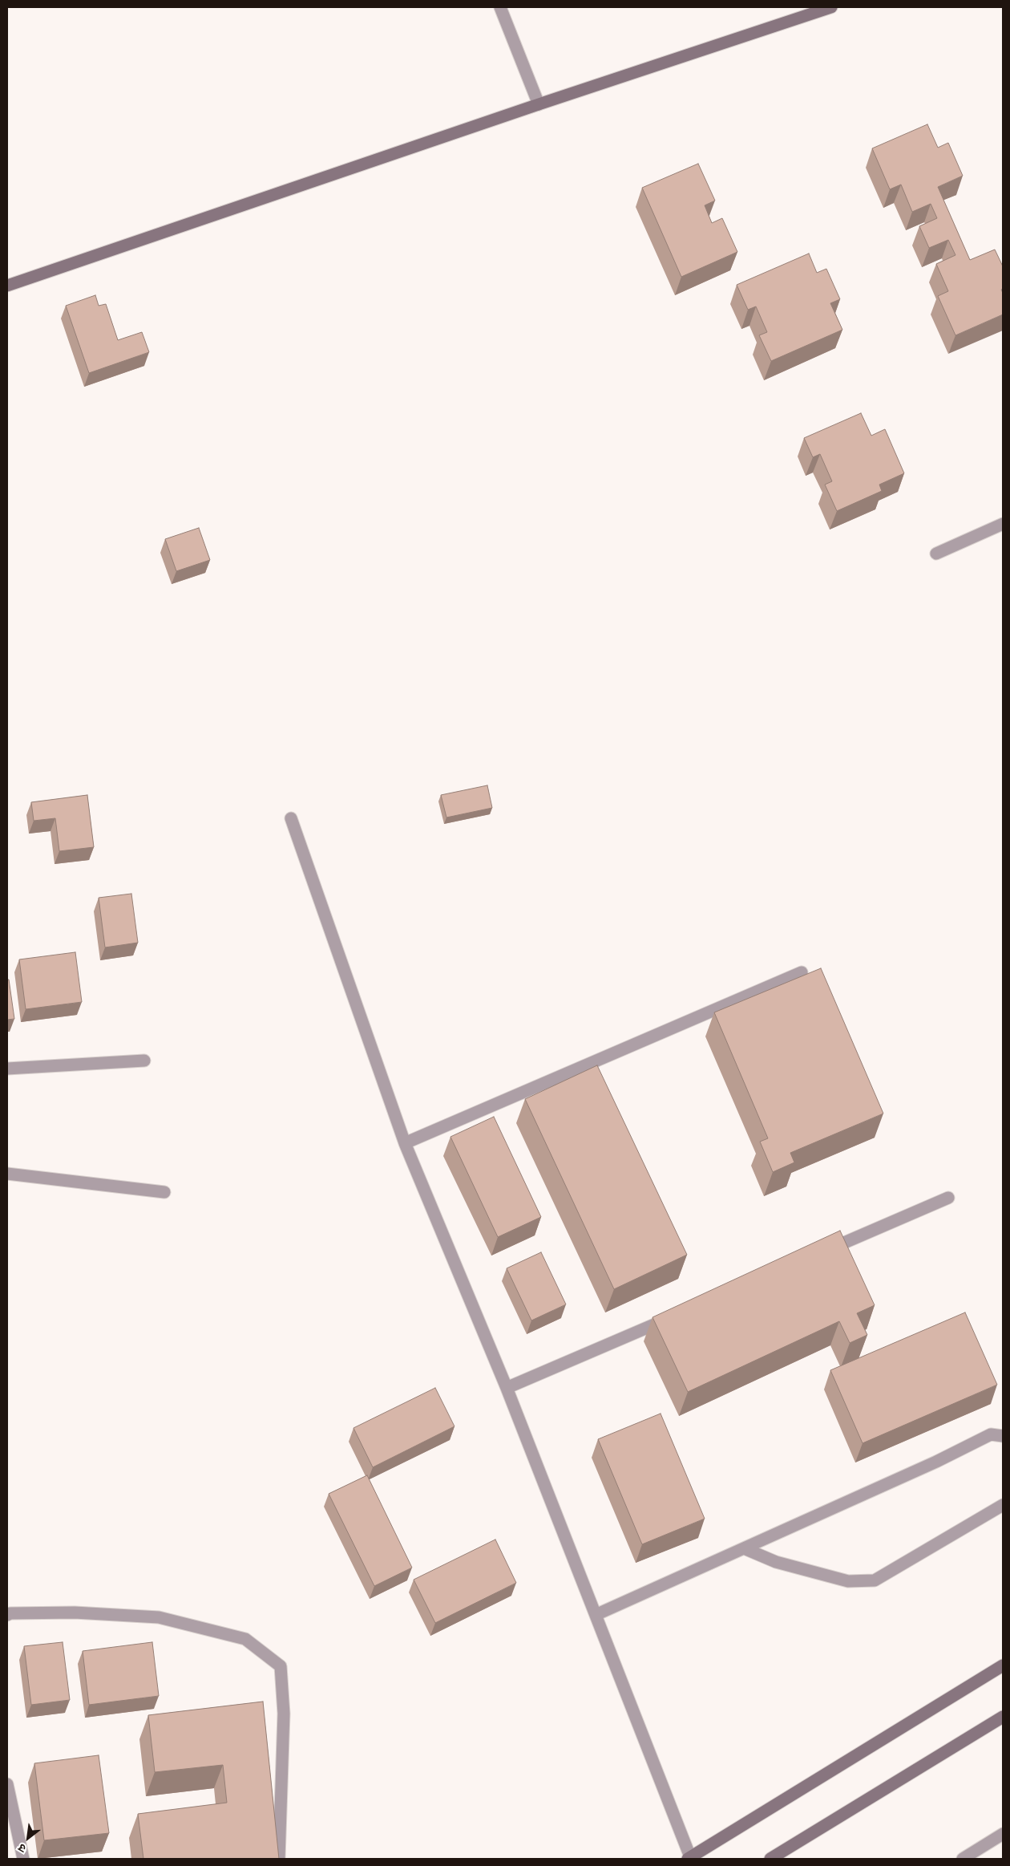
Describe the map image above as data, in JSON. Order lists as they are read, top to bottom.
{
  "north": "bottom left"
}
